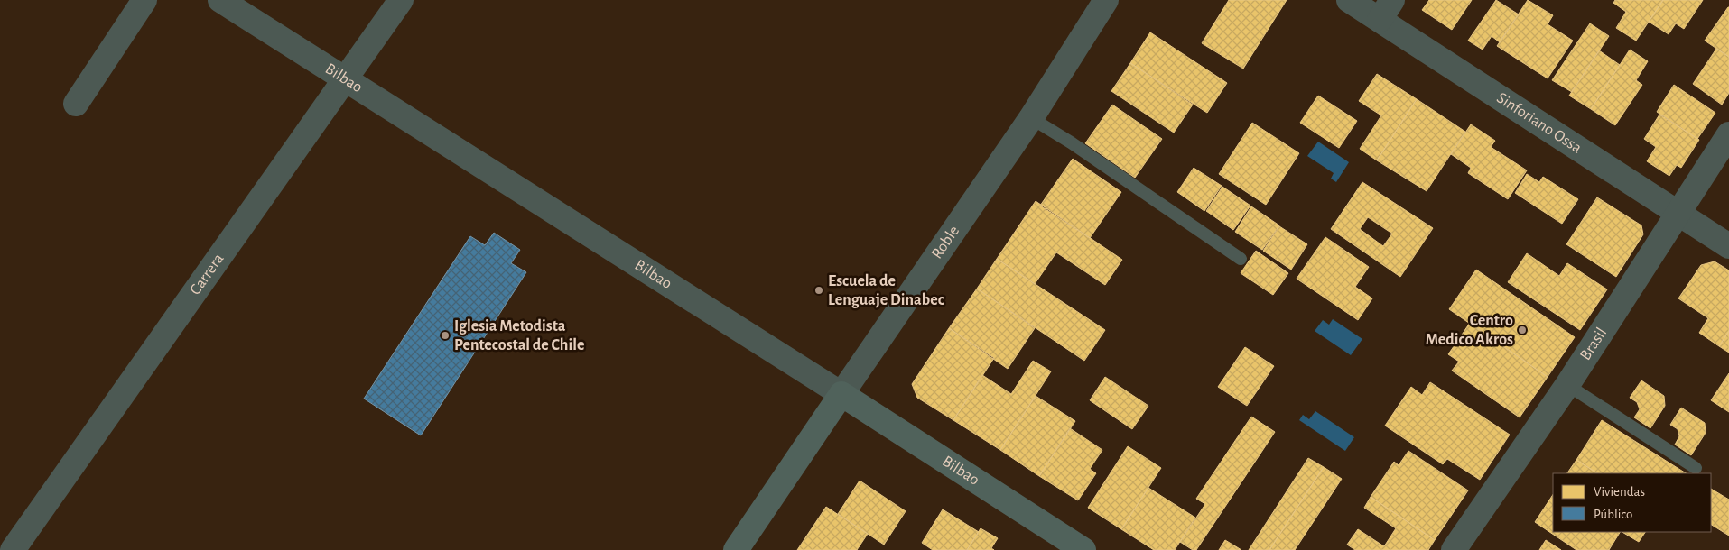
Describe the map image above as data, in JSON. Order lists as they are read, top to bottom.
{
  "streets": {
    "main road": ["Bilbao", "Roble"],
    "street": ["Sinforiano Ossa", "Carrera", "Brasil"]
  },
  "crossings": [
    ["Bilbao", "Roble"],
    ["Bilbao", "Carrera"],
    ["Sinforiano Ossa", "Brasil"]
  ],
  "places": ["Escuela de Lenguaje Dinabec", "Centro Medico Akros", "Iglesia Metodista Pentecostal de Chile"],
  "legend": ["Viviendas", "Público"]
}
